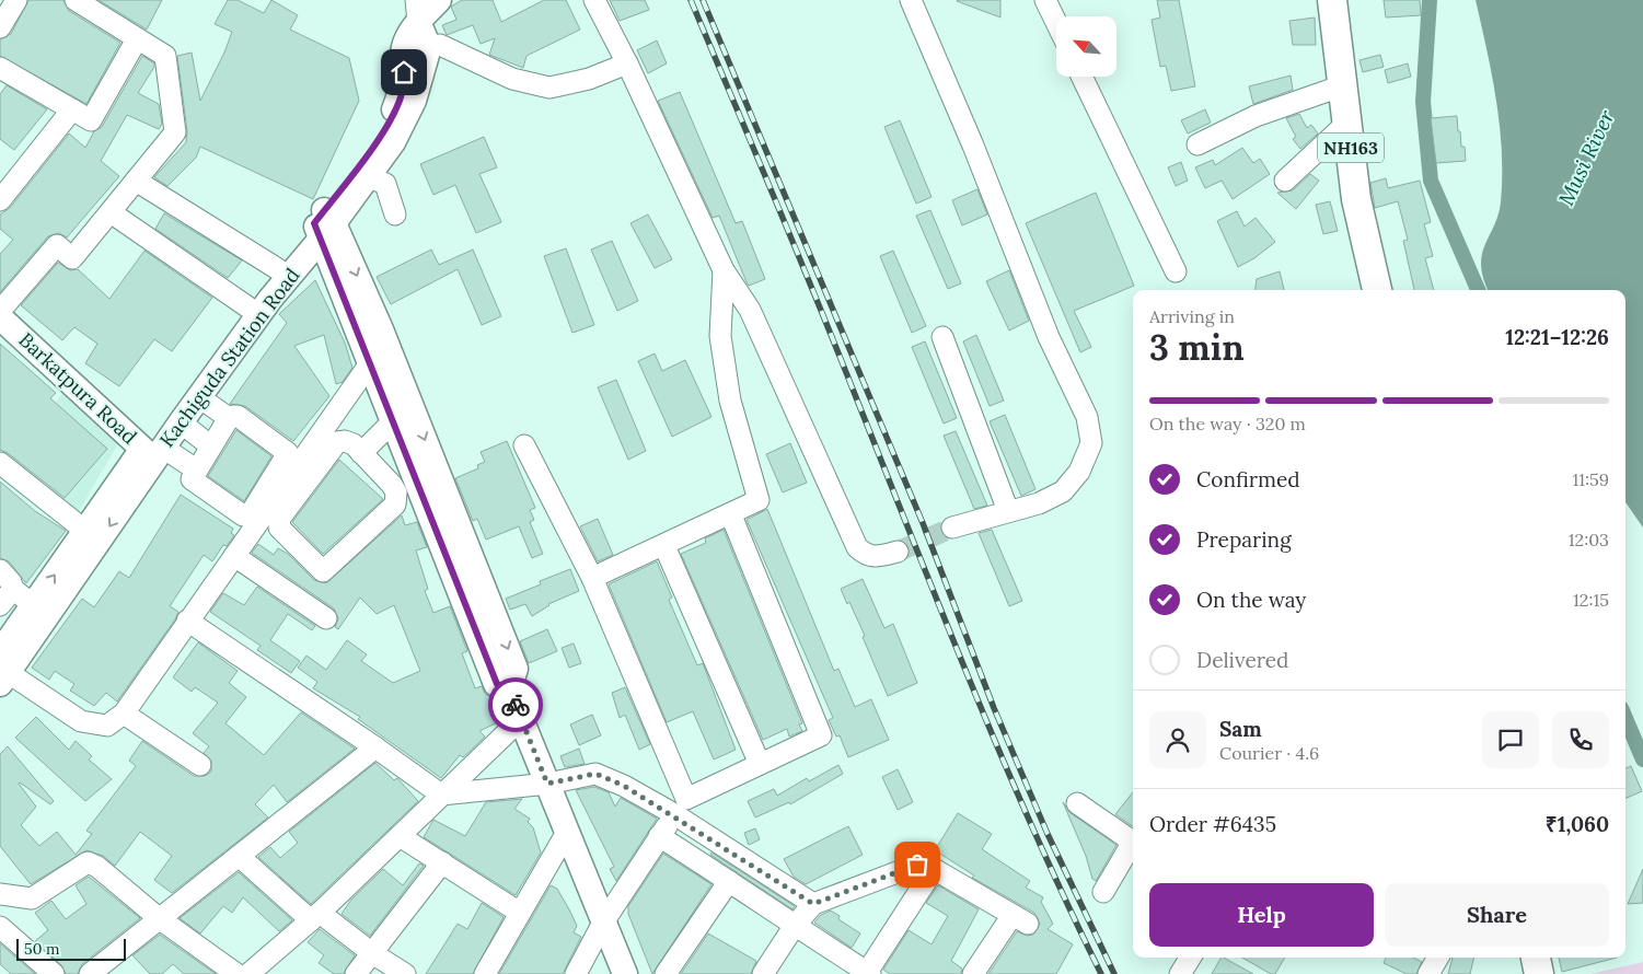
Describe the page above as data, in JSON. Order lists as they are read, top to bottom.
{
  "streets": {
    "highway": ["NH163"],
    "main road": ["Kachiguda Station Road", "Barkatpura Road"]
  },
  "crossings": [
    ["Kachiguda Station Road", "Barkatpura Road"]
  ],
  "water": ["Musi River"],
  "scale_bar": "50 m",
  "north": "top left",
  "page": {
    "heading": ["3 min", "Arriving in", "12:21–12:26"],
    "panel": [
      "Sam",
      "Courier · 4.6",
      "Order #6435",
      "₹1,060"
    ],
    "bar": "On the way · 320 m",
    "list": [
      ["Confirmed", "11:59"],
      ["Preparing", "12:03"],
      ["On the way", "12:15"],
      "Delivered"
    ],
    "buttons": ["Help", "Share"],
    "scale": "50 m"
  }
}
